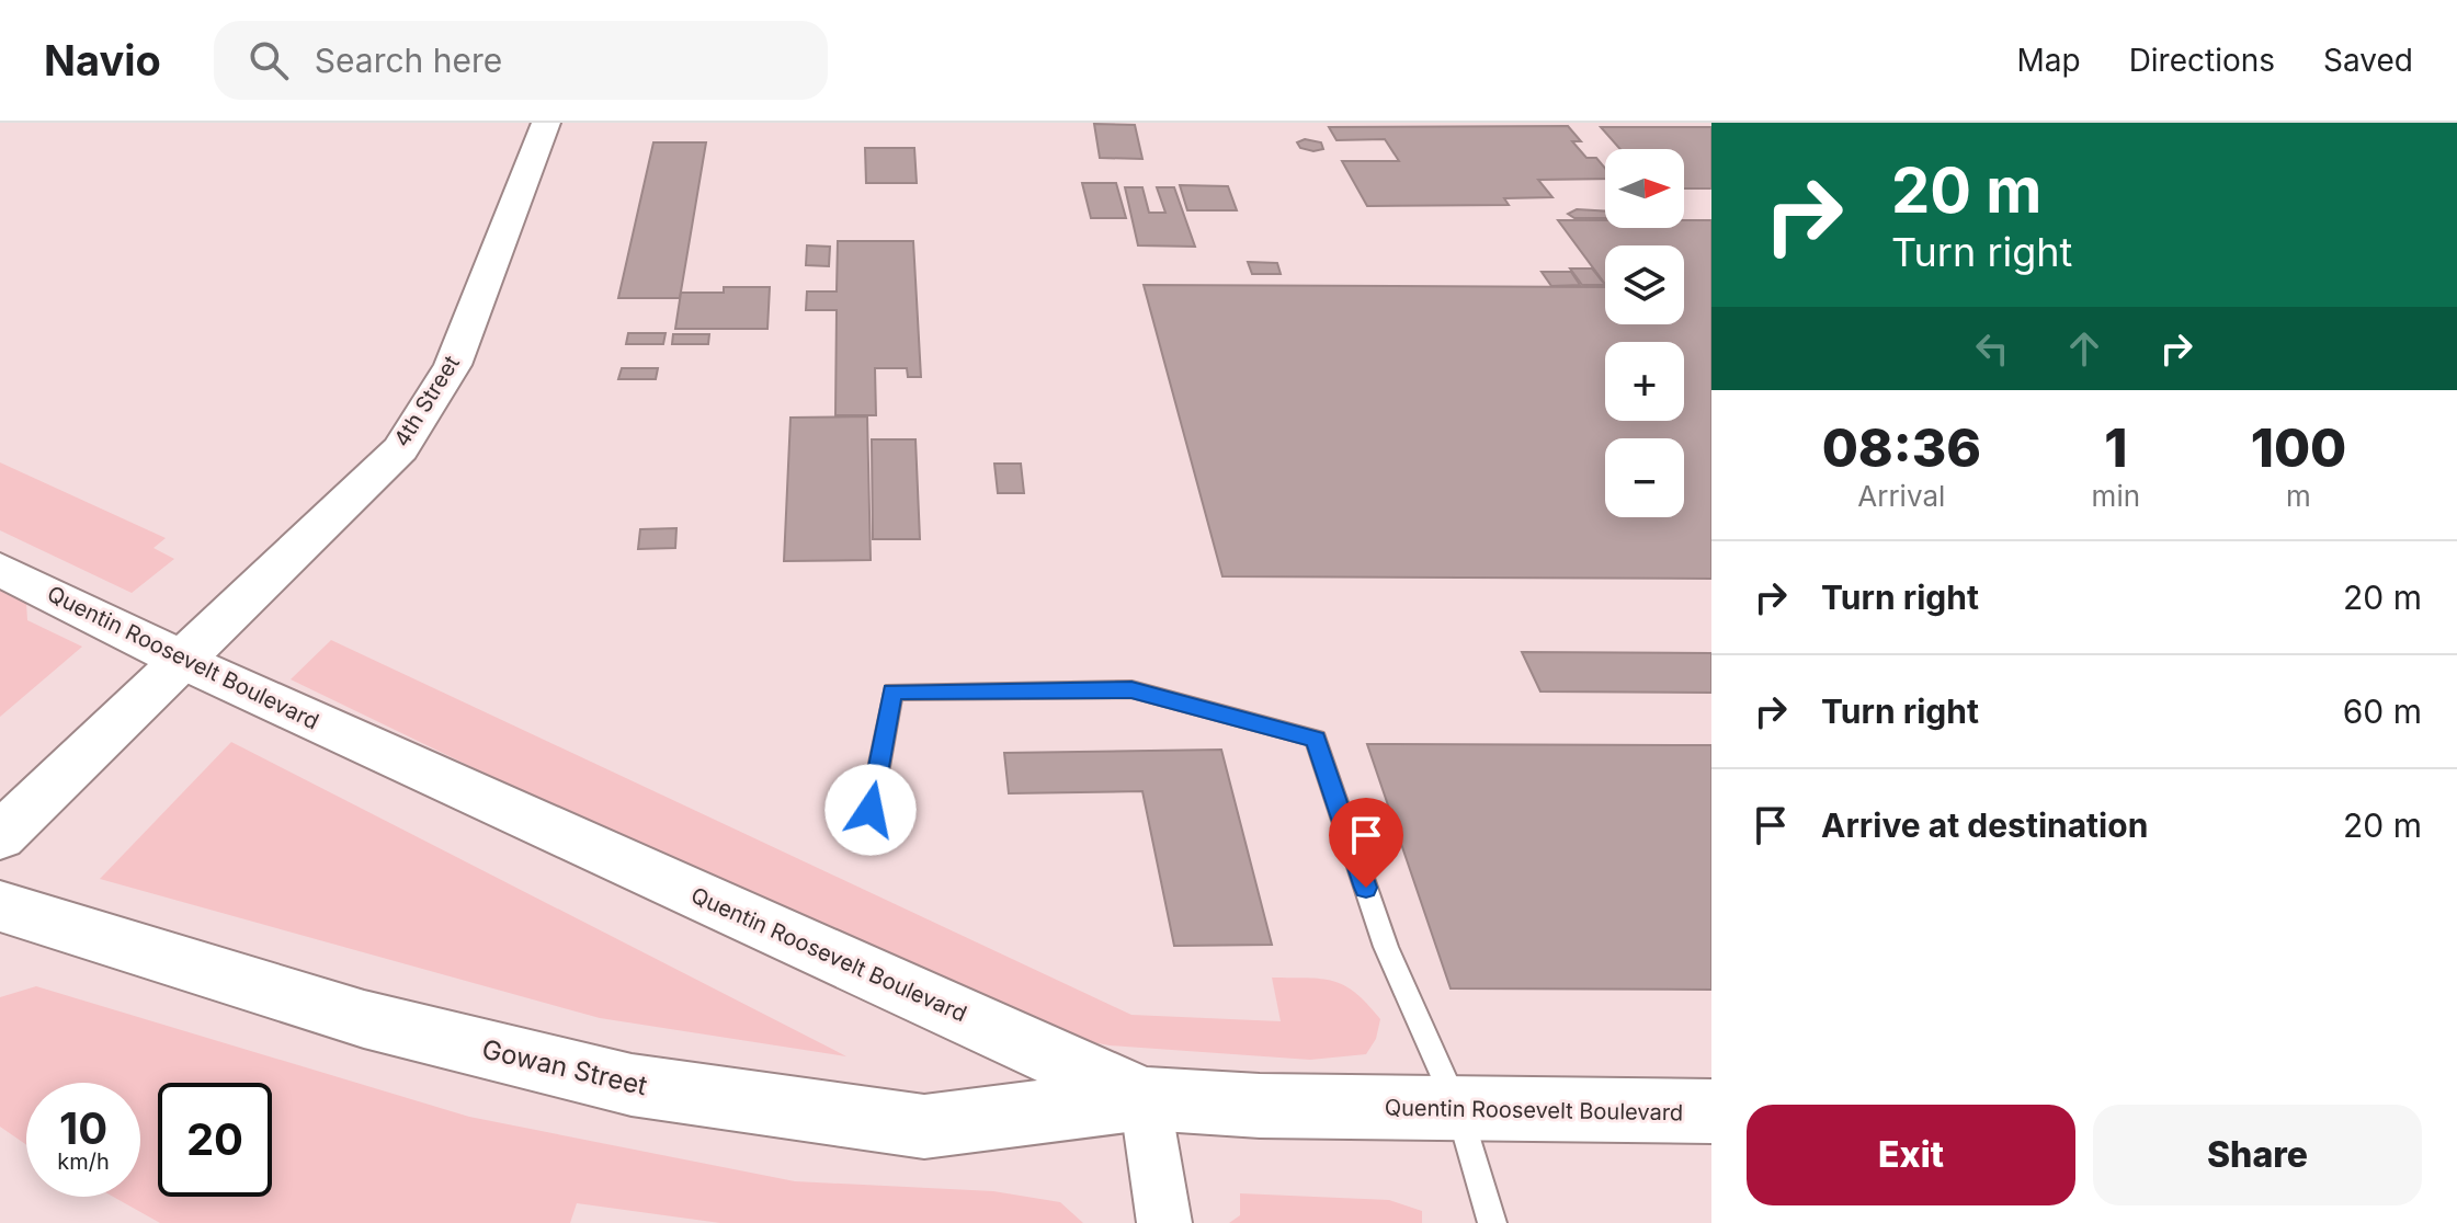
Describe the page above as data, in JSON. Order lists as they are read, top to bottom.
{
  "streets": {
    "street": ["4th Street", "Quentin Roosevelt Boulevard", "Gowan Street"]
  },
  "crossings": [
    ["4th Street", "Quentin Roosevelt Boulevard"],
    ["Quentin Roosevelt Boulevard", "Gowan Street"]
  ],
  "north": "right",
  "page": {
    "header": "Navio",
    "search": "Search here",
    "nav": ["Map", "Directions", "Saved"],
    "turn": ["20 m", "Turn right"],
    "map_buttons": ["+", "−"],
    "eta": [
      "08:36",
      "Arrival",
      "1",
      "min",
      "100",
      "m"
    ],
    "list": [
      {
        "name": "Turn right",
        "value": "20 m"
      },
      {
        "name": "Turn right",
        "value": "60 m"
      },
      {
        "name": "Arrive at destination",
        "value": "20 m"
      }
    ],
    "speed": "10 km/h",
    "limit": "20",
    "buttons": ["Exit", "Share"]
  }
}
